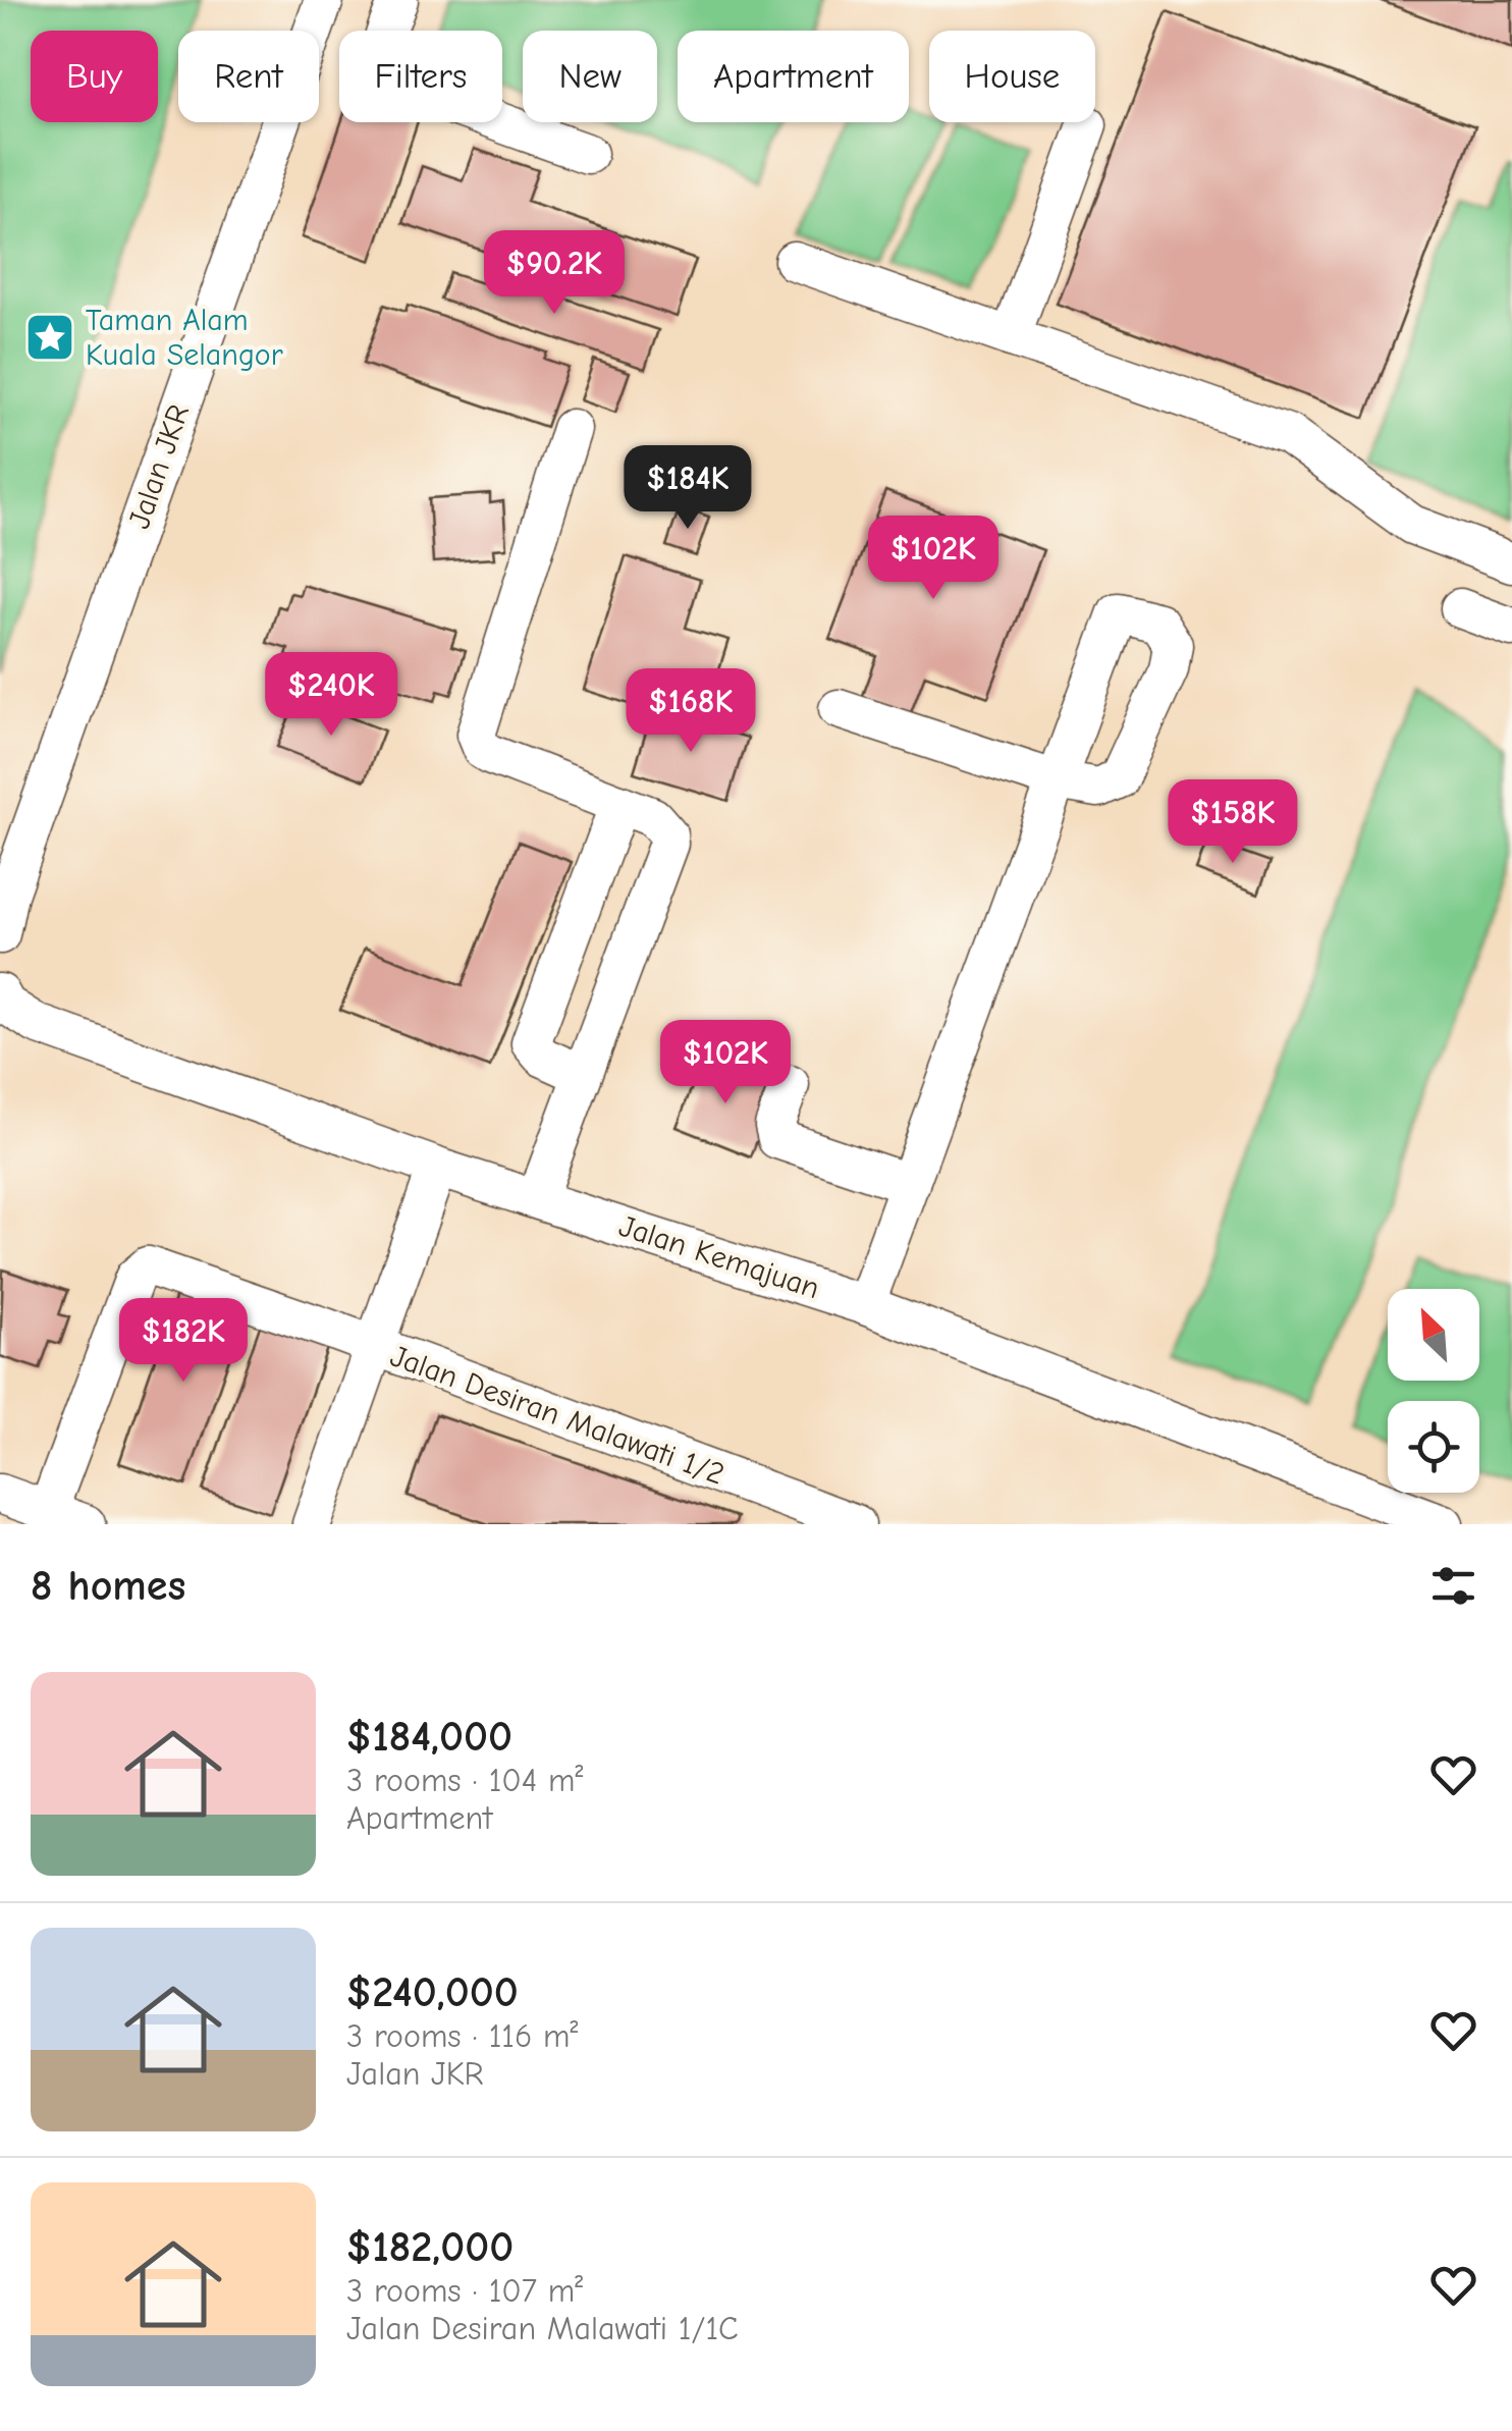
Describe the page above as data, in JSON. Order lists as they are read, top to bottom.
{
  "streets": {
    "street": ["Jalan JKR", "Jalan Kemajuan", "Jalan Desiran Malawati 1/2"]
  },
  "places": {
    "place": ["Taman Alam Kuala Selangor"]
  },
  "north": "top left",
  "page": {
    "chip": [
      "Buy",
      "Rent",
      "Filters",
      "New",
      "Apartment",
      "House"
    ],
    "price": [
      "$90.2K",
      "$184K",
      "$102K",
      "$240K",
      "$168K",
      "$158K",
      "$102K",
      "$182K"
    ],
    "heading": "8 homes",
    "list": [
      {
        "name": "$184,000",
        "note": "3 rooms · 104 m² · Apartment"
      },
      {
        "name": "$240,000",
        "note": "3 rooms · 116 m² · Jalan JKR"
      },
      {
        "name": "$182,000",
        "note": "3 rooms · 107 m² · Jalan Desiran Malawati 1/1C"
      }
    ]
  }
}
